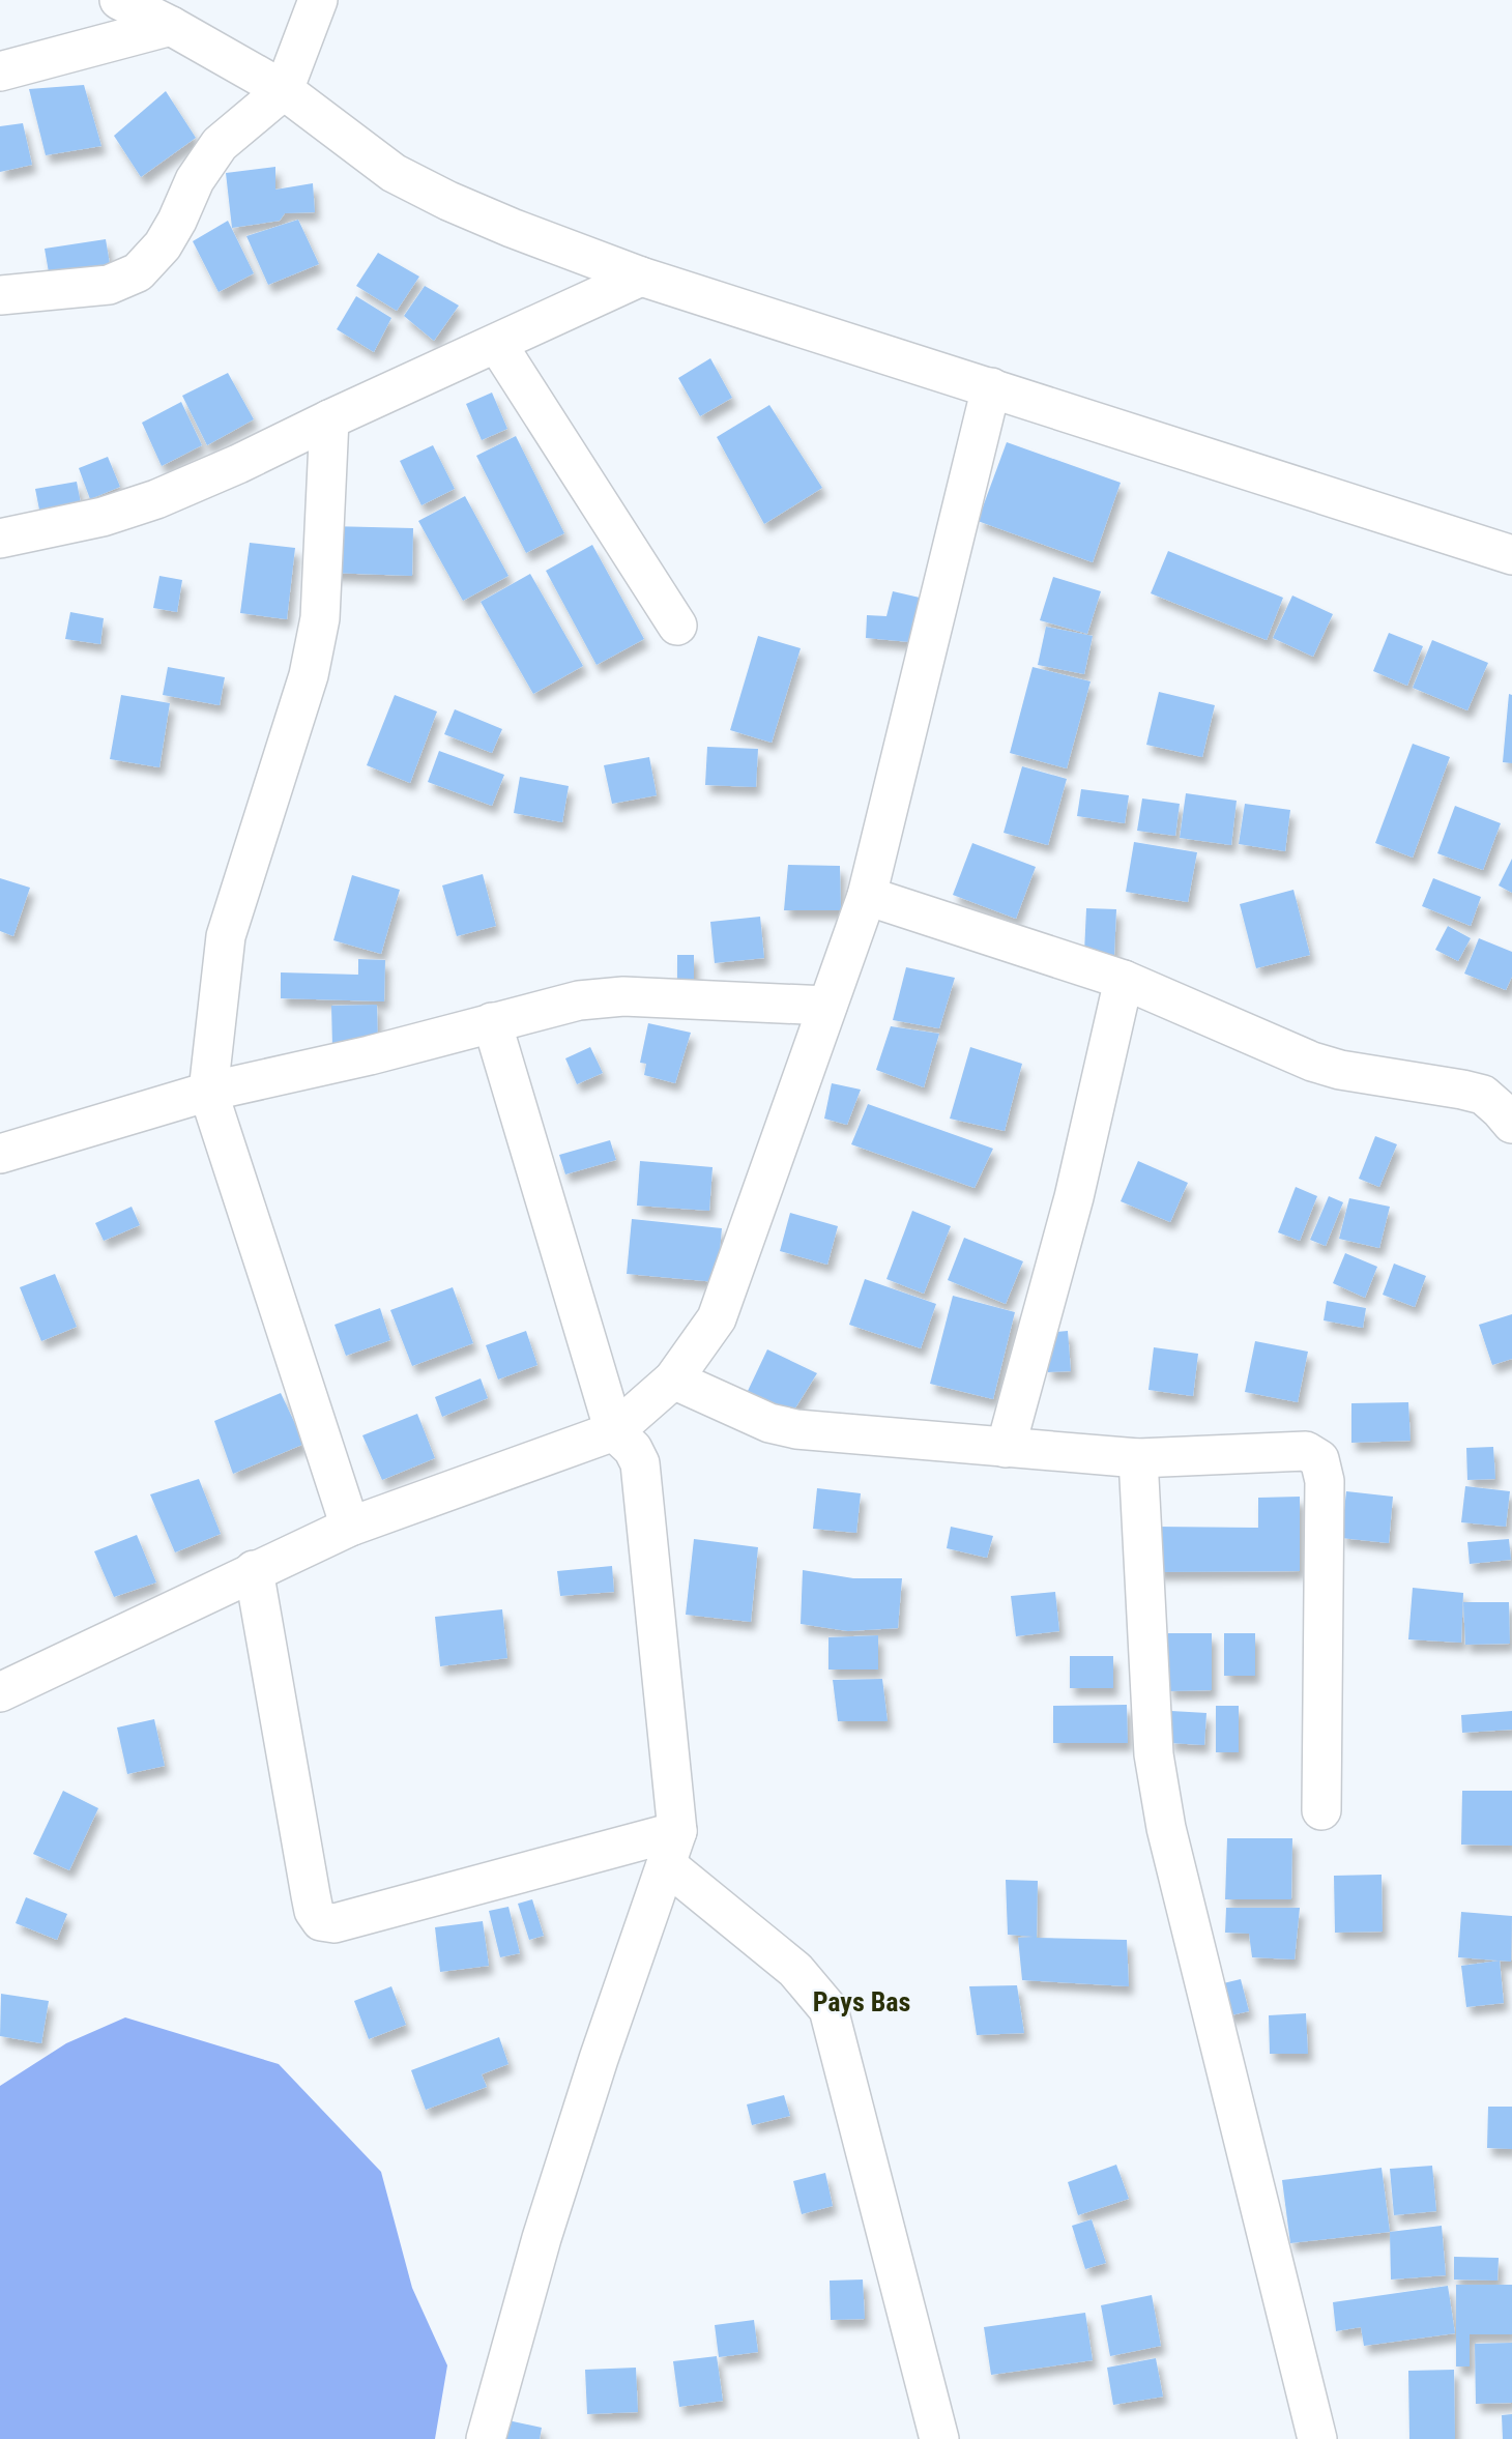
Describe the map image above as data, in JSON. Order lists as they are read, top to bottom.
{
  "districts": ["Pays Bas"]
}
